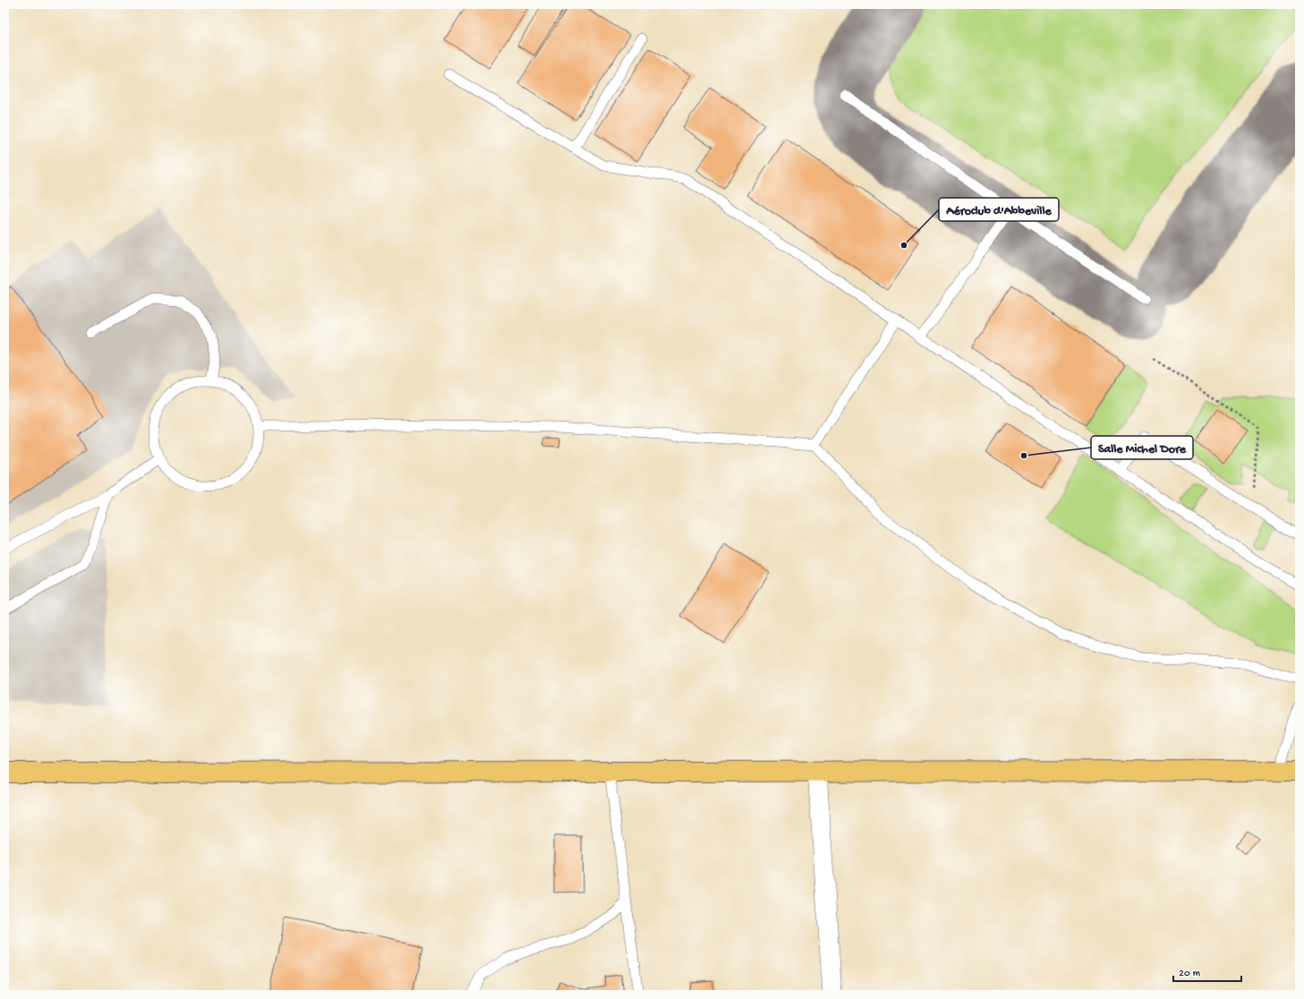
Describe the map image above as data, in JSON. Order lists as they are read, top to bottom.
{
  "places": ["Aéroclub d'Abbeville", "Salle Michel Dore"],
  "scale_bar": "20 m"
}
